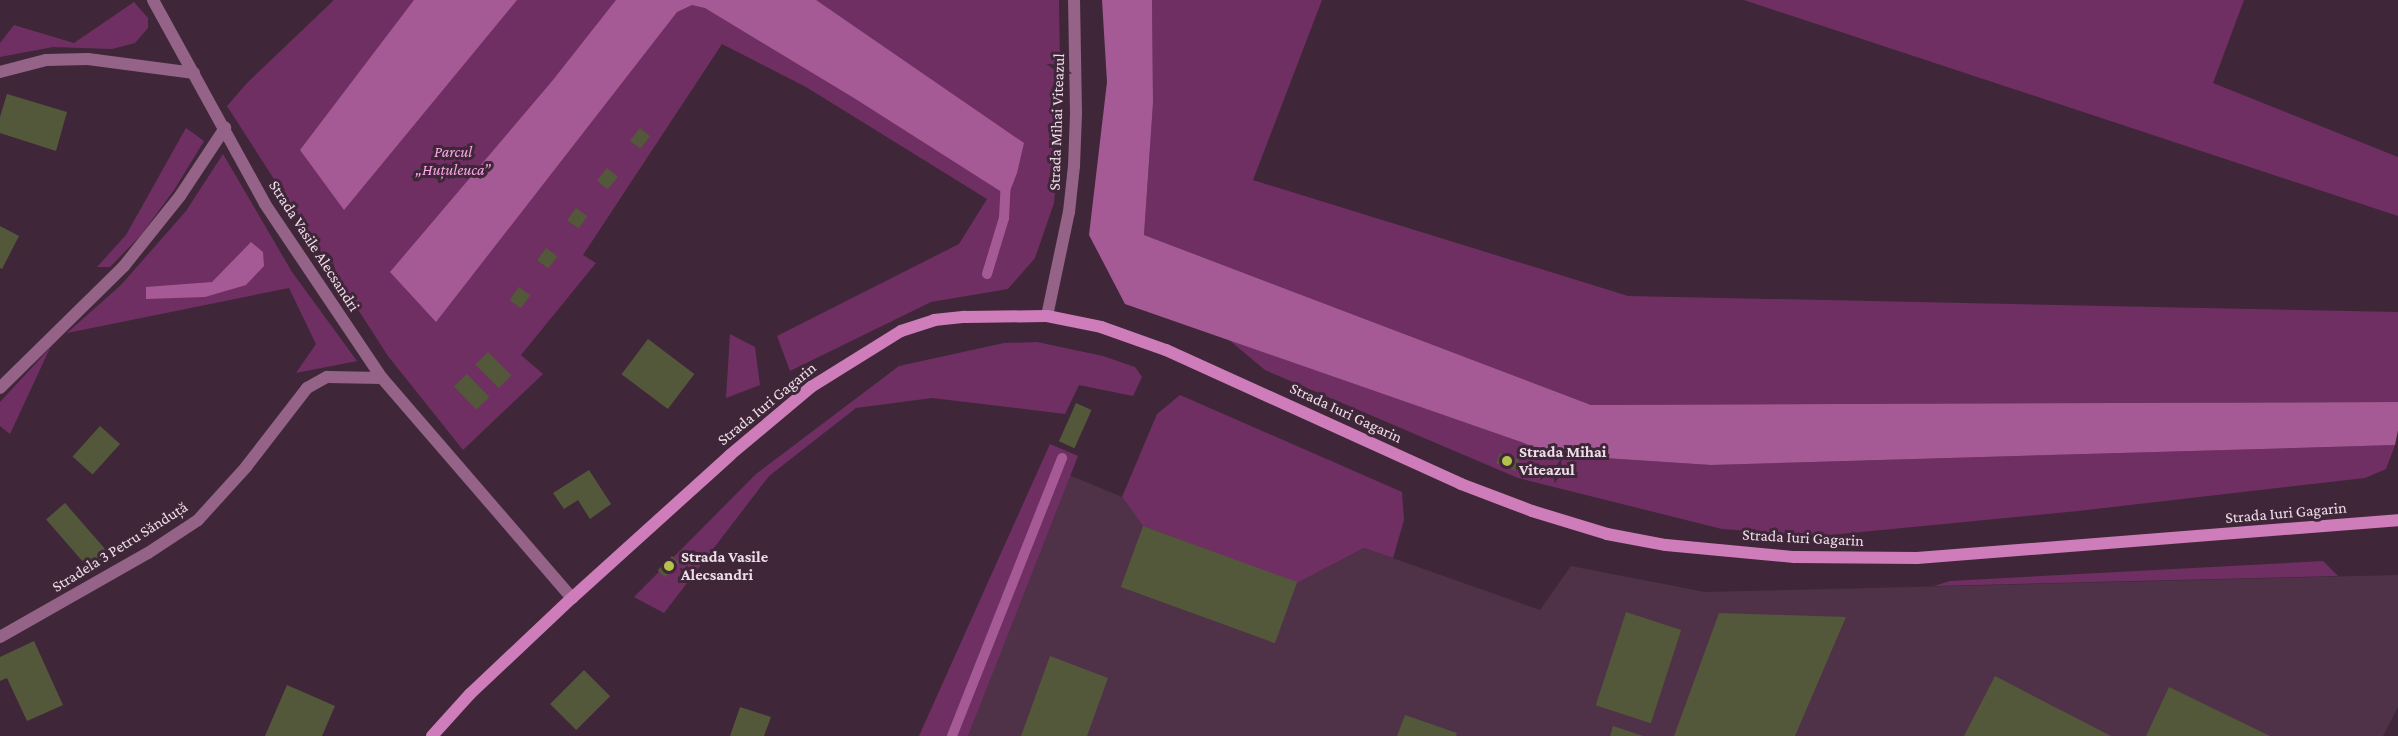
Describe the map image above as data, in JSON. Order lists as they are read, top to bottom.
{
  "streets": {
    "main road": ["Strada Iuri Gagarin"],
    "street": ["Strada Mihai Viteazul", "Strada Vasile Alecsandri", "Stradela 3 Petru Sănduță"]
  },
  "crossings": [
    ["Strada Mihai Viteazul", "Strada Iuri Gagarin"],
    ["Strada Vasile Alecsandri", "Strada Iuri Gagarin"],
    ["Strada Vasile Alecsandri", "Stradela 3 Petru Sănduță"]
  ],
  "parks": ["Parcul „Huțuleuca”"],
  "places": ["Strada Mihai Viteazul", "Strada Vasile Alecsandri"]
}
